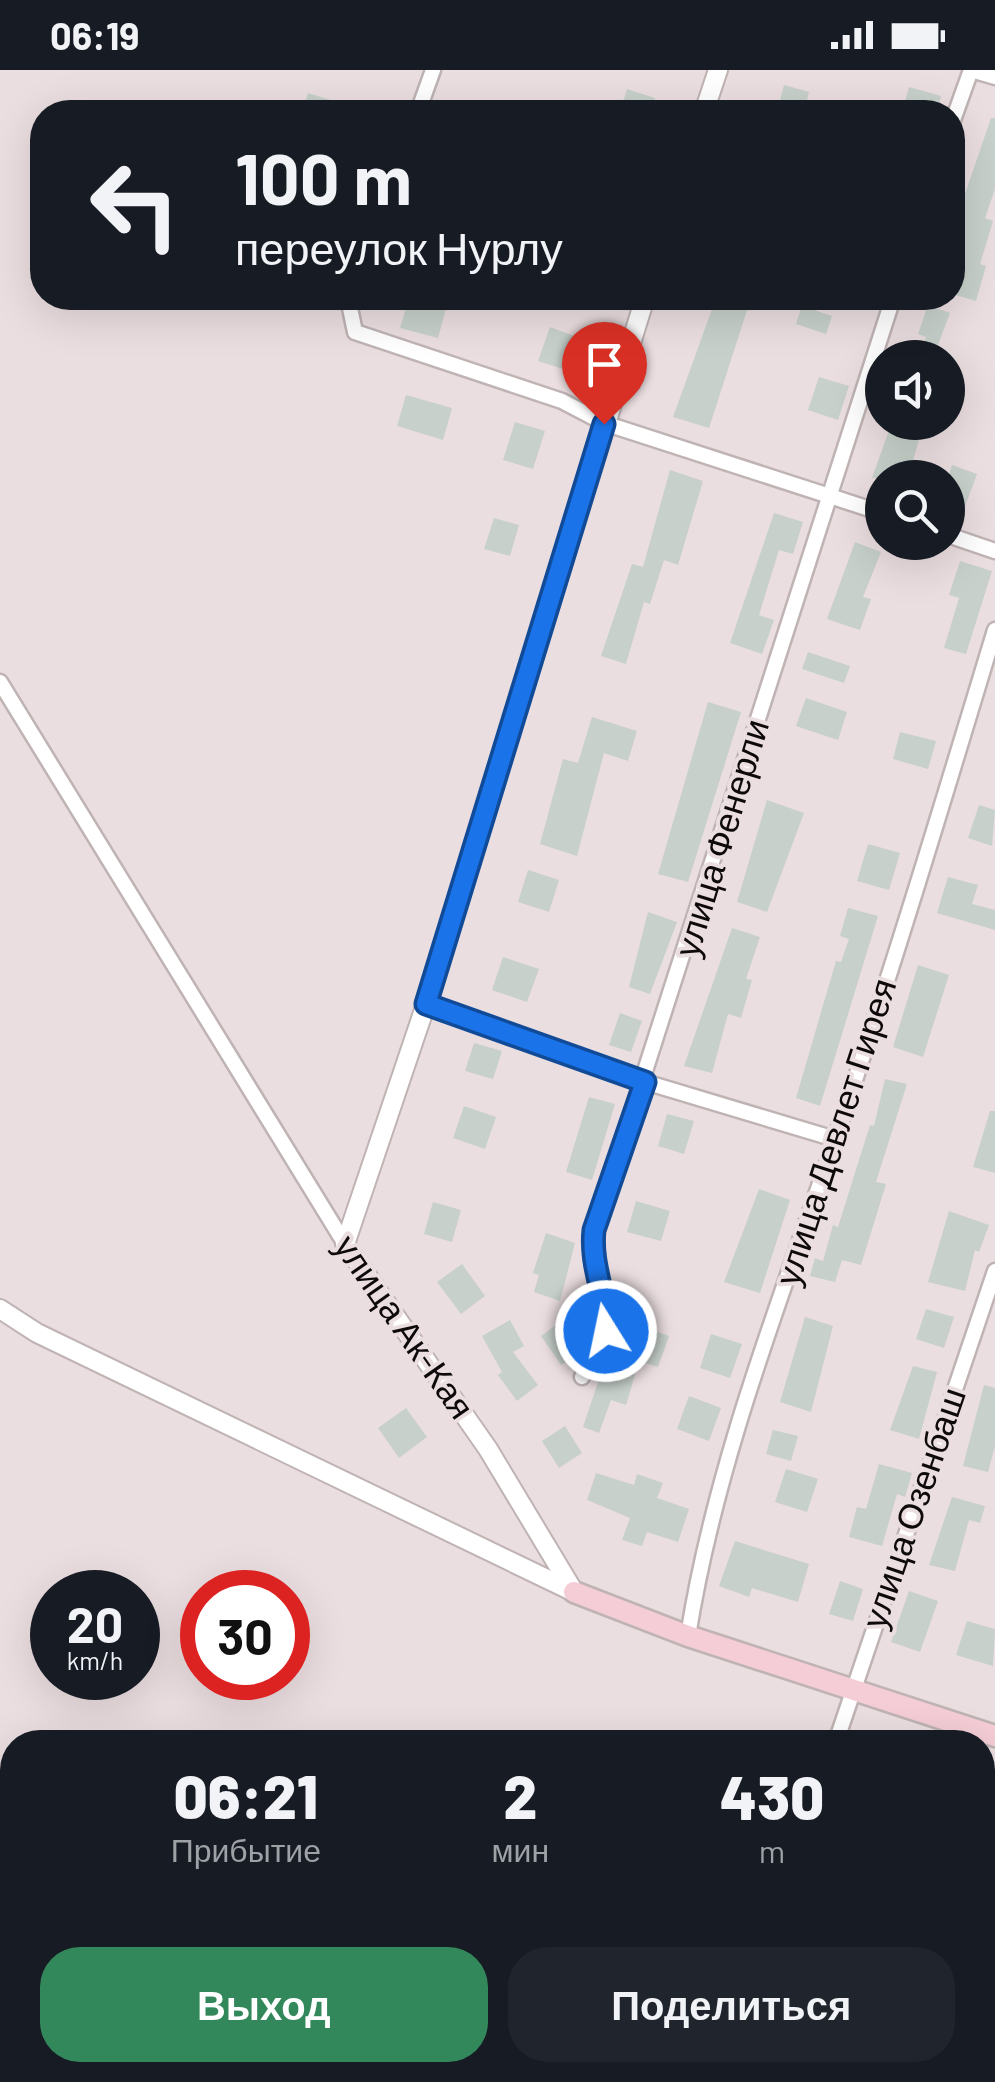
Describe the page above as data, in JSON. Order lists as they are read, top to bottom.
{
  "streets": {
    "street": [
      "улица Фенерли",
      "улица Девлет Гирея",
      "улица Ак-Кая",
      "улица Озенбаш"
    ]
  },
  "page": {
    "status": "06:19",
    "turn": ["100 m", "переулок Нурлу"],
    "speed": "20 km/h",
    "limit": "30",
    "eta": [
      "06:21",
      "Прибытие",
      "2",
      "мин",
      "430",
      "m"
    ],
    "buttons": ["Выход", "Поделиться"]
  }
}
